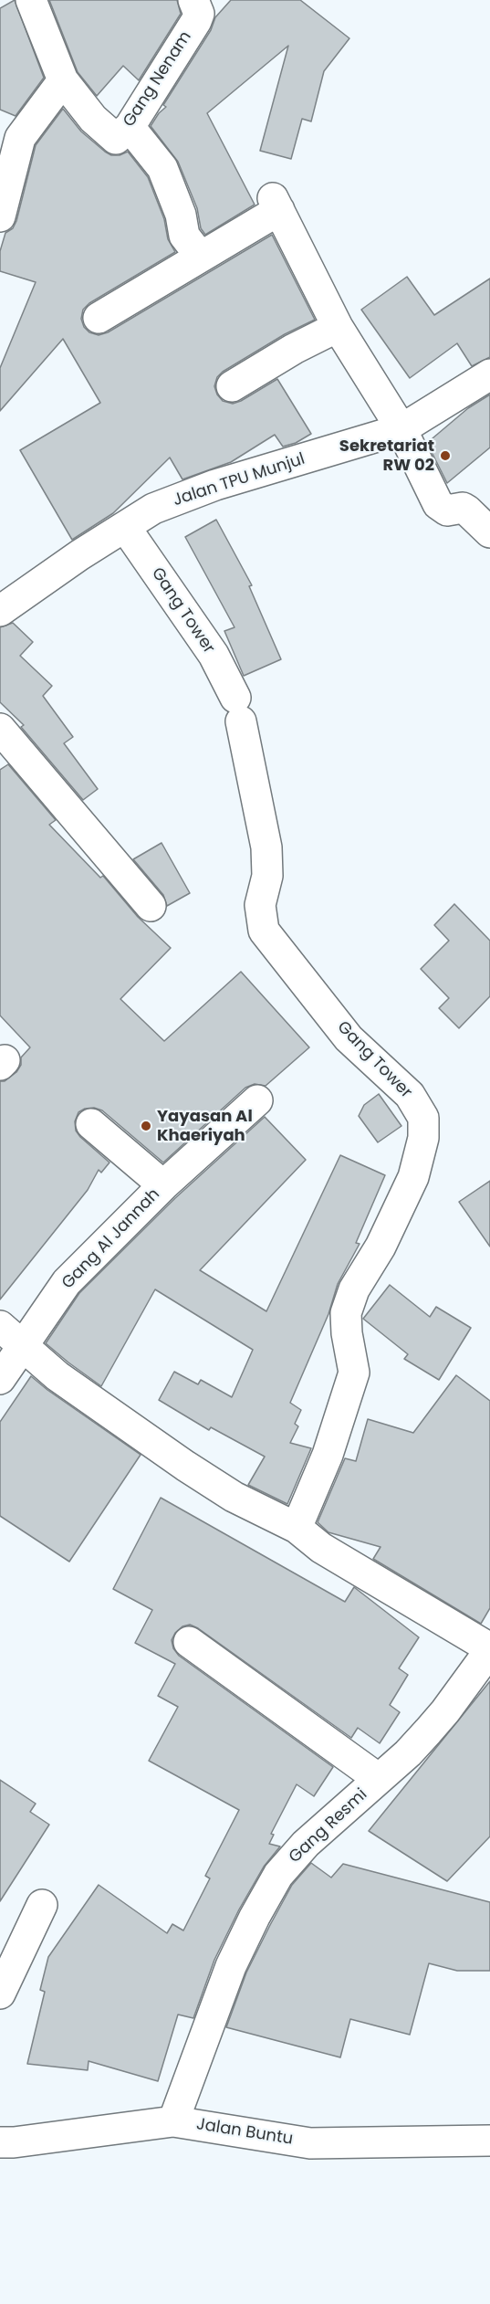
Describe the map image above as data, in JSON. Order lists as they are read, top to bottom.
{
  "streets": {
    "street": [
      "Gang Nenam",
      "Jalan TPU Munjul",
      "Gang Tower",
      "Gang Al Jannah",
      "Gang Resmi",
      "Jalan Buntu"
    ]
  },
  "crossings": [
    ["Jalan TPU Munjul", "Gang Tower"],
    ["Gang Resmi", "Jalan Buntu"]
  ],
  "places": ["Sekretariat RW 02", "Yayasan Al Khaeriyah"]
}
